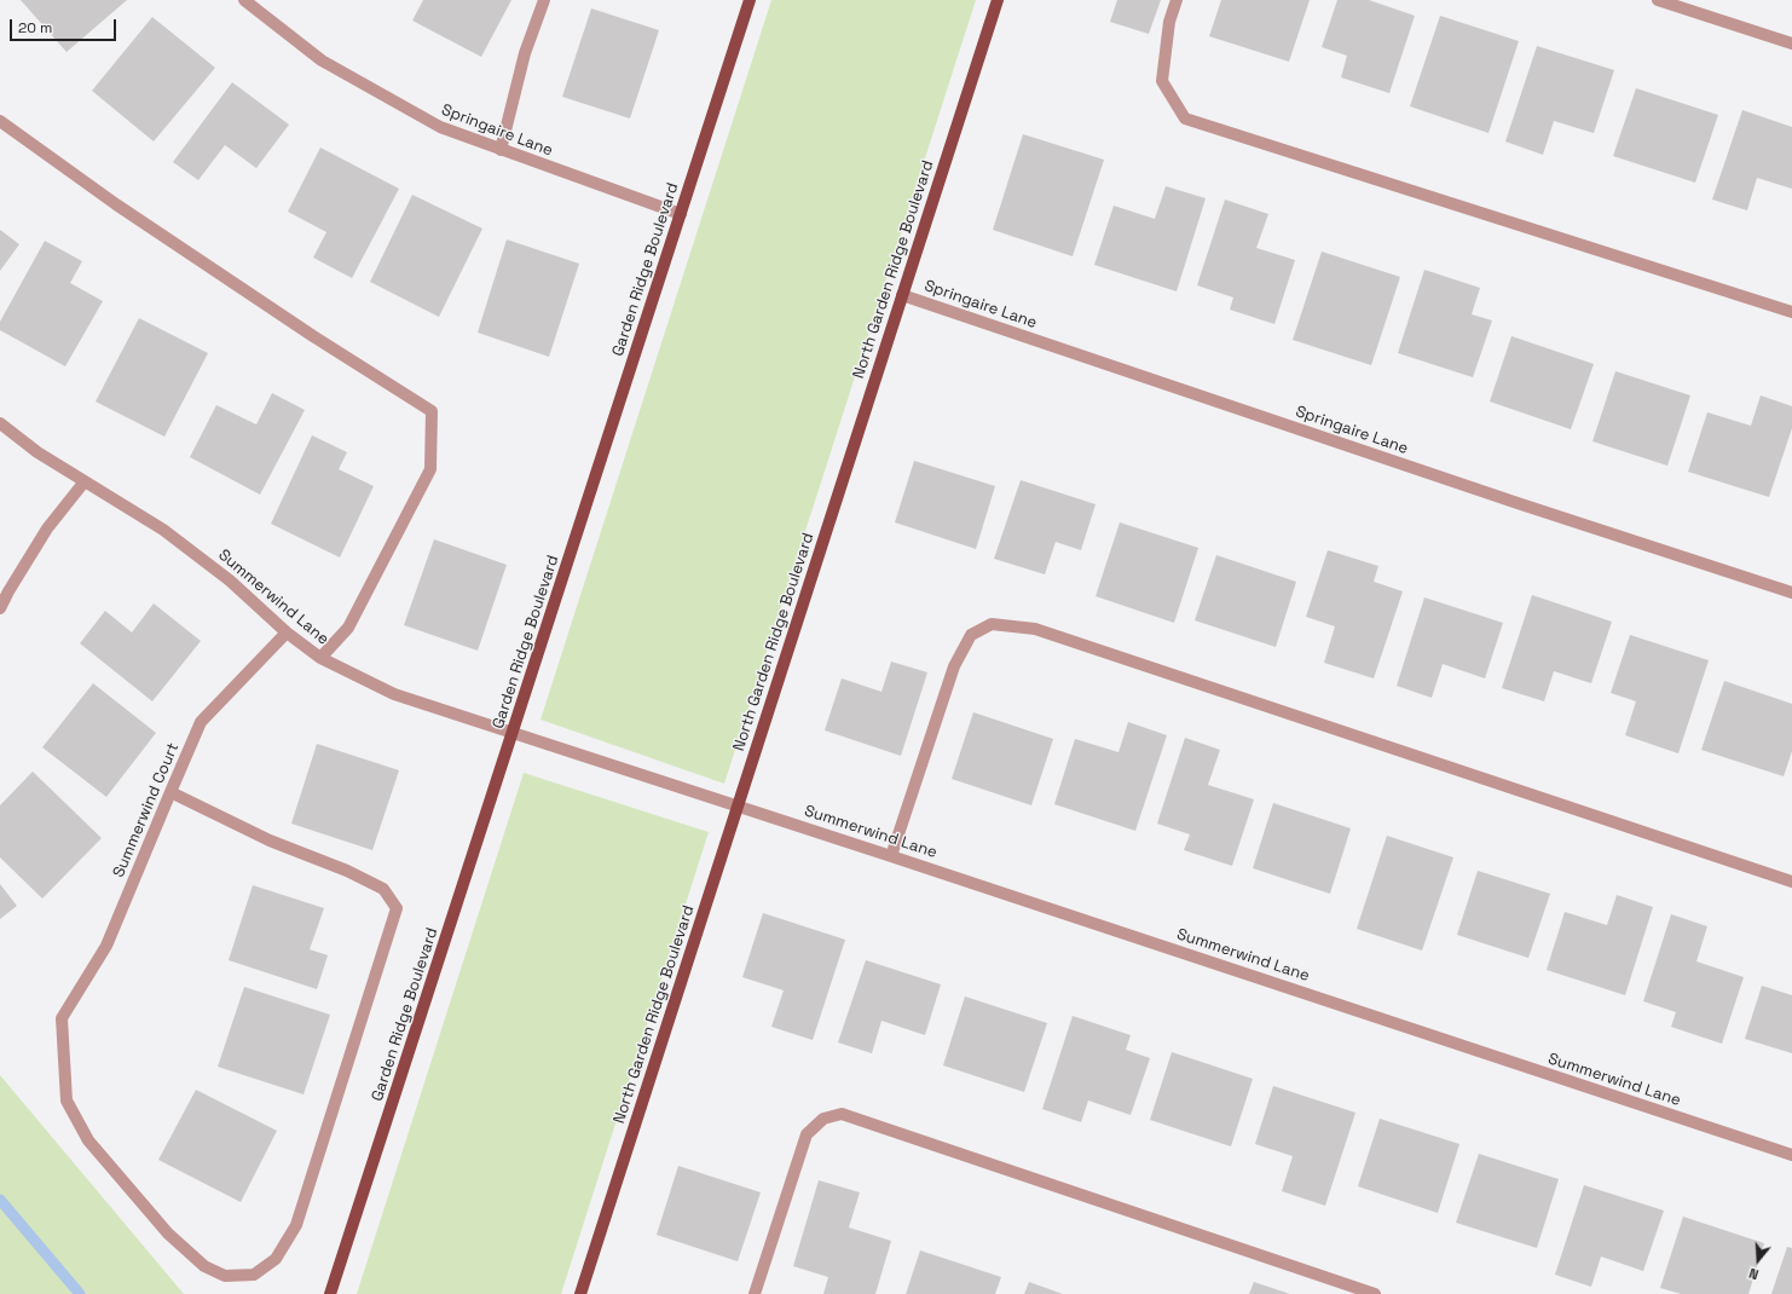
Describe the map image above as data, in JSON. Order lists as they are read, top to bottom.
{
  "streets": {
    "main road": ["Garden Ridge Boulevard", "North Garden Ridge Boulevard"],
    "street": ["Springaire Lane", "Summerwind Lane", "Summerwind Court"]
  },
  "crossings": [
    ["Springaire Lane", "Garden Ridge Boulevard"],
    ["Springaire Lane", "North Garden Ridge Boulevard"],
    ["Garden Ridge Boulevard", "Summerwind Lane"],
    ["North Garden Ridge Boulevard", "Summerwind Lane"],
    ["Summerwind Lane", "Summerwind Court"]
  ],
  "scale_bar": "20 m",
  "north": "bottom"
}
